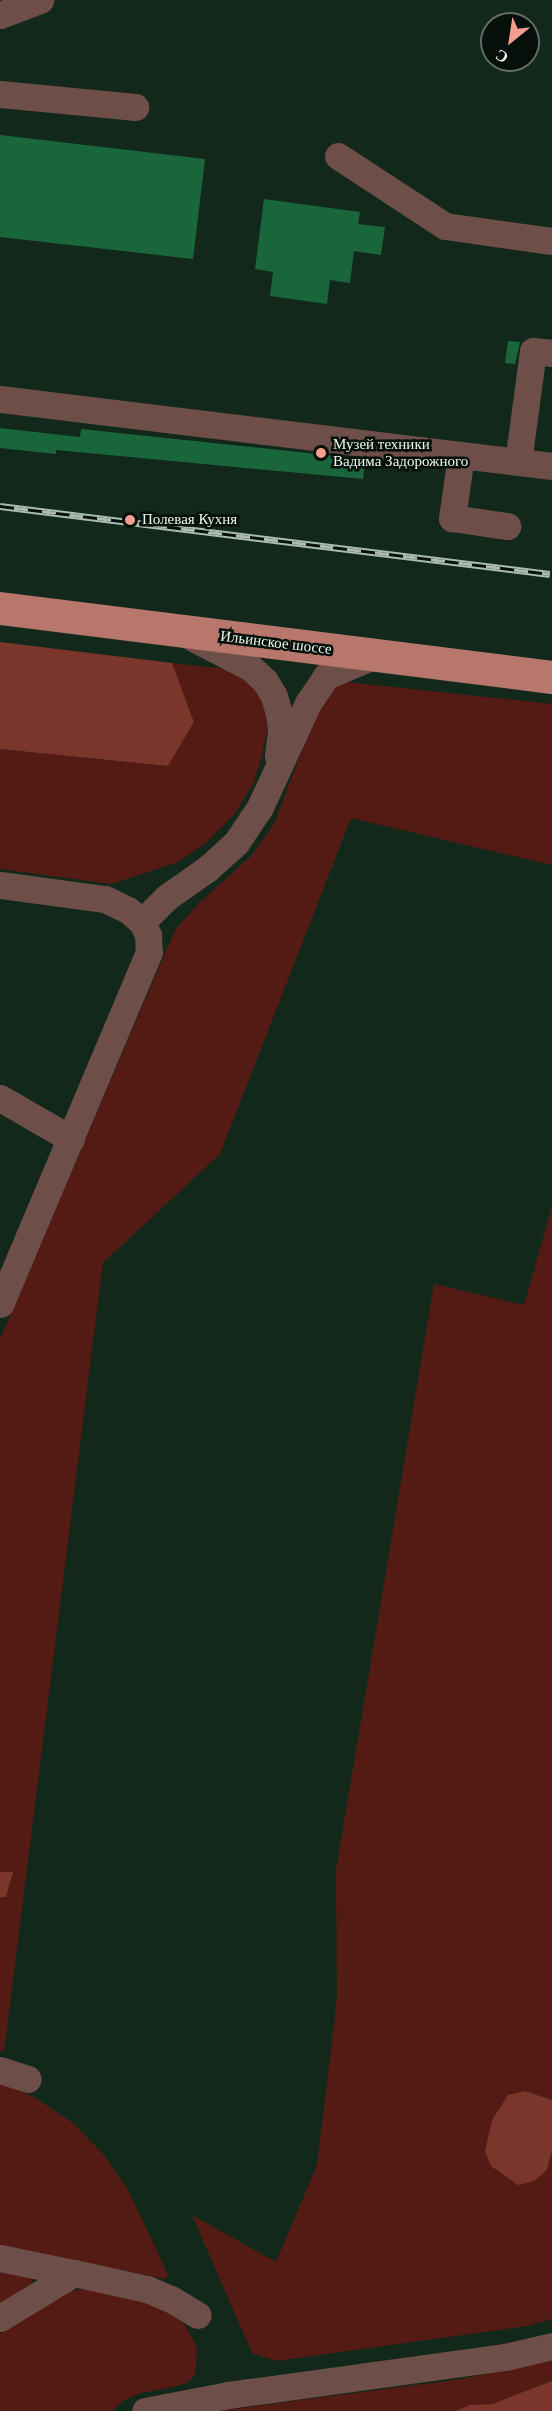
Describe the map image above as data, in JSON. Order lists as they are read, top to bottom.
{
  "streets": {
    "main road": ["Ильинское шоссе"]
  },
  "places": ["Музей техники Вадима Задорожного", "Полевая Кухня"],
  "north": "bottom left"
}
